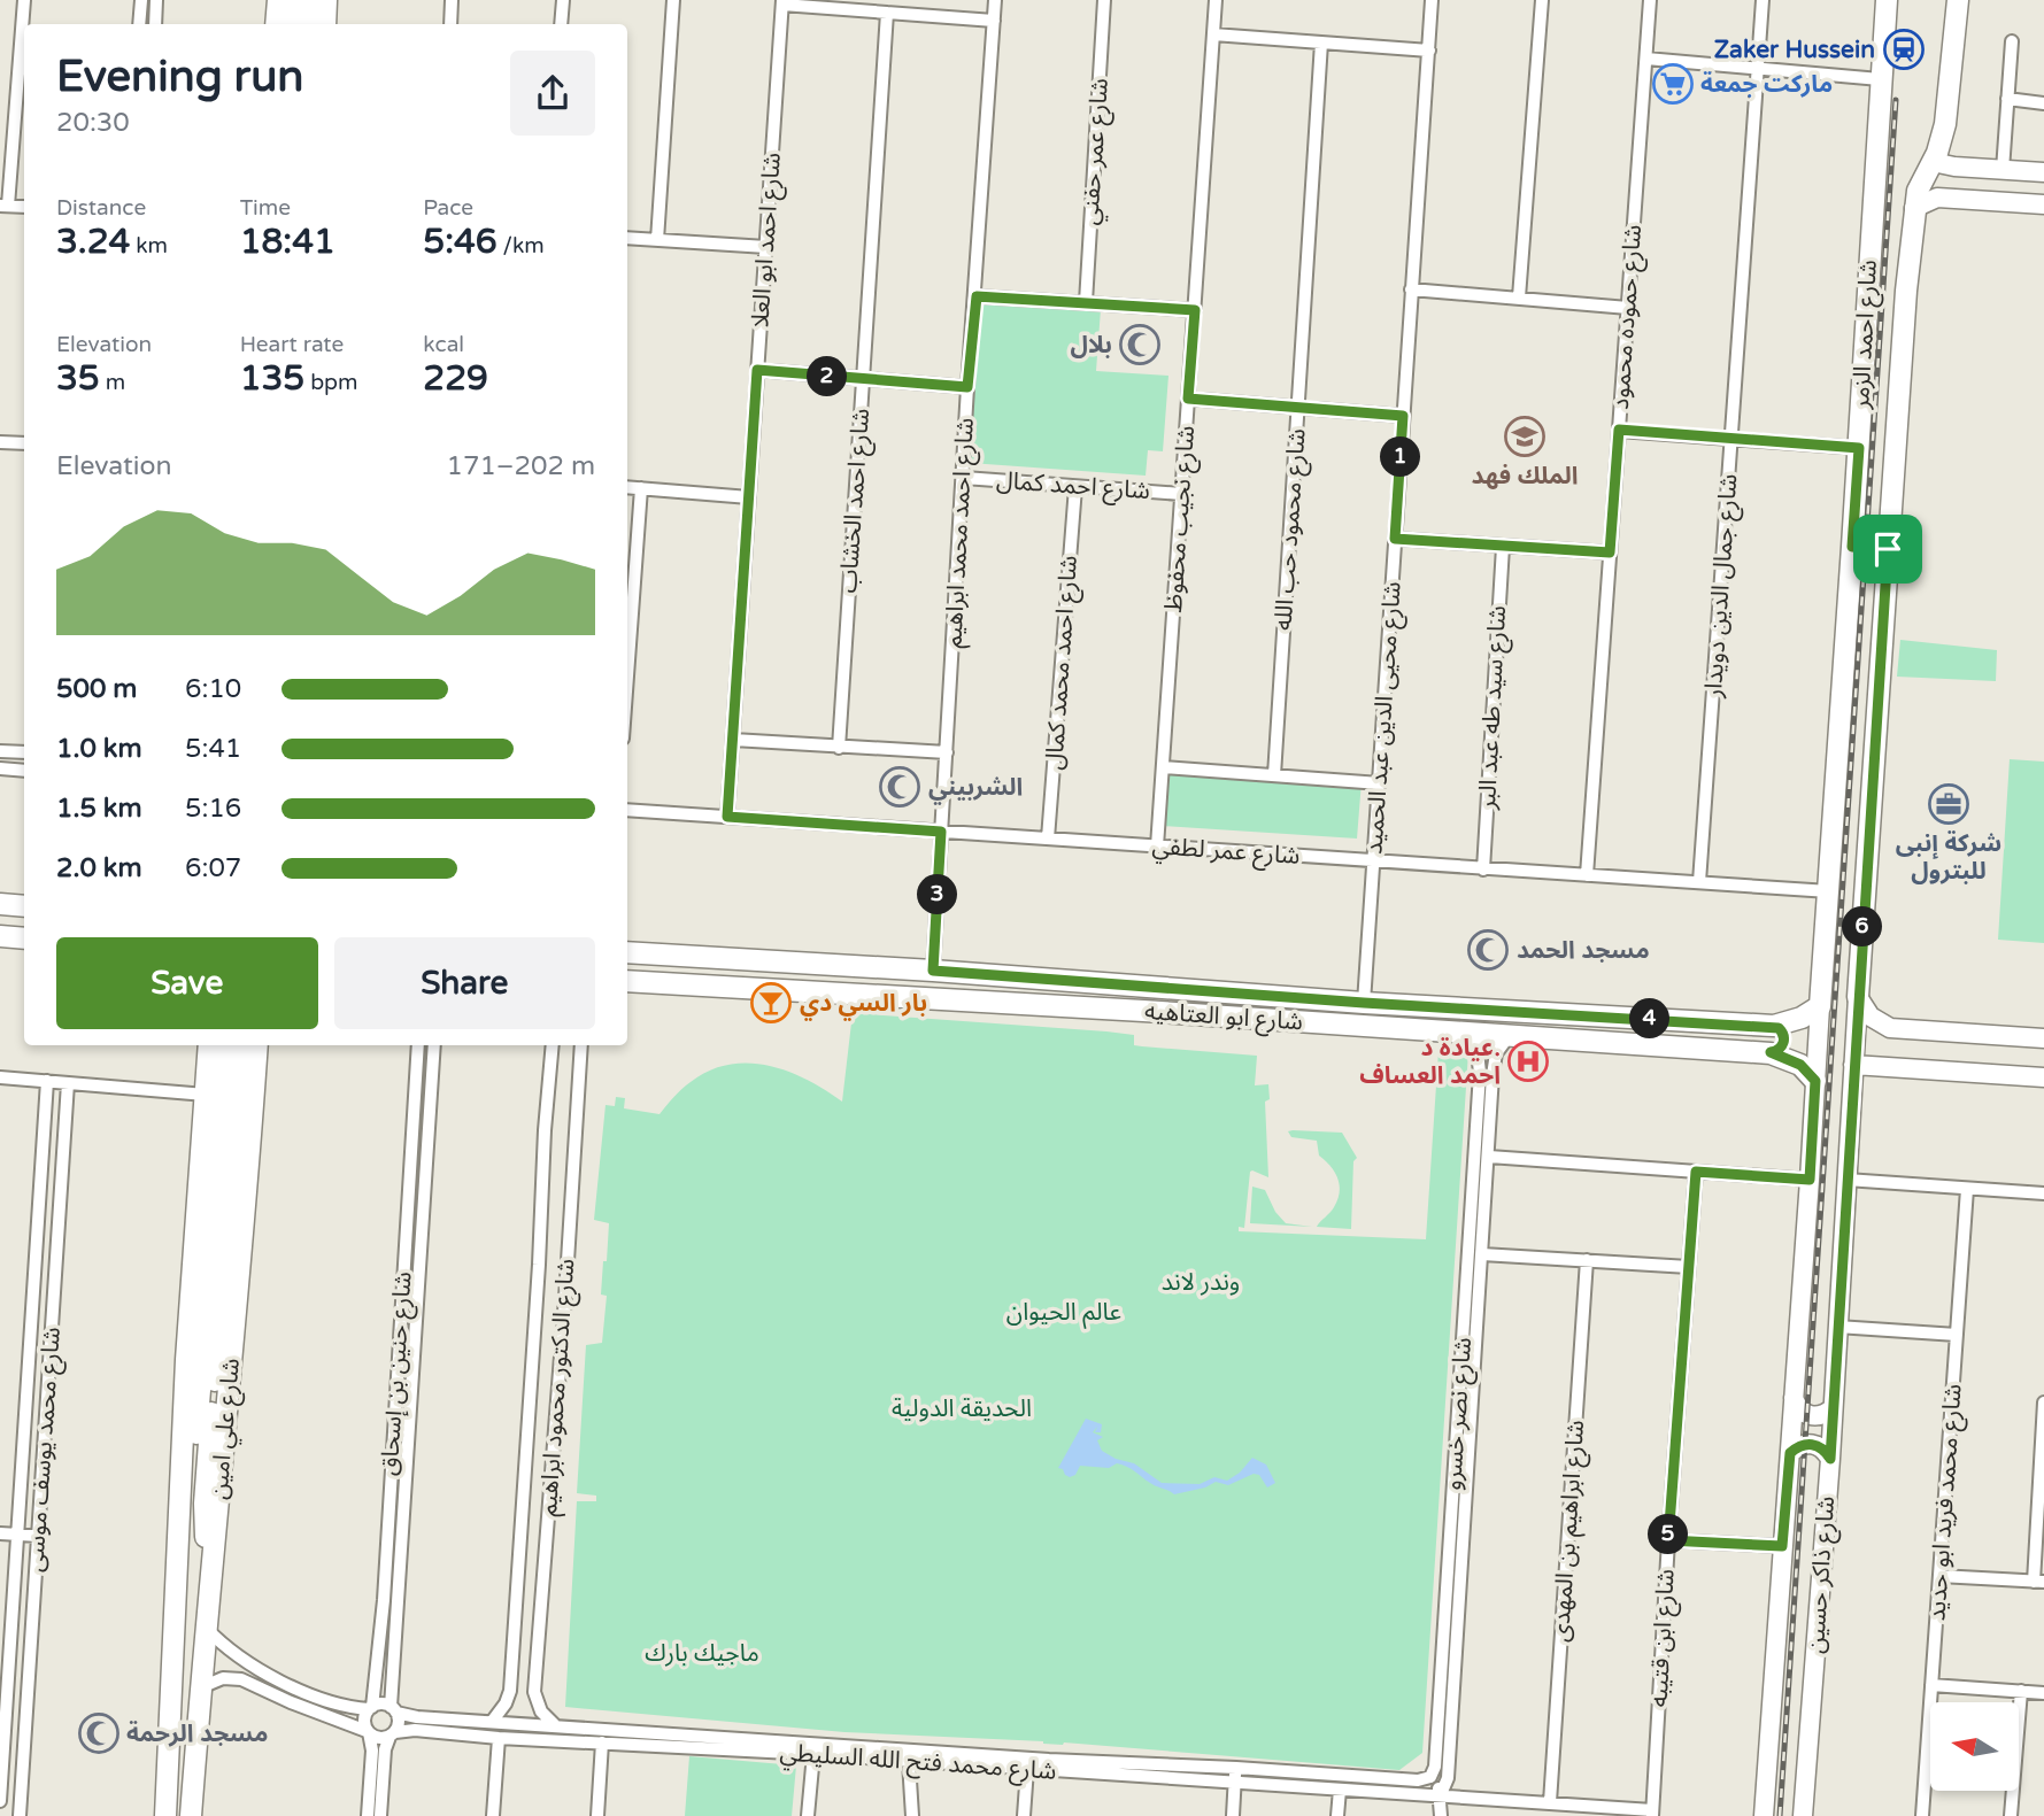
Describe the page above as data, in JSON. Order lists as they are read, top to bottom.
{
  "streets": {
    "main road": [
      "شارع احمد الزمر",
      "شارع ابو العتاهيه",
      "شارع علي امين",
      "شارع ذاكر حسين"
    ],
    "street": [
      "شارع عمر حفني",
      "شارع احمد ابو العلا",
      "شارع حموده محمود",
      "شارع احمد كمال",
      "شارع احمد الخشاب",
      "شارع نجيب محفوظ",
      "شارع محمود حب الله",
      "شارع احمد محمد ابراهيم",
      "شارع جمال الدين دويدار",
      "شارع احمد محمد كمال",
      "شارع سيد طه عبد البر",
      "شارع محيى الدين عبد الحميد",
      "شارع عمر لطفي",
      "شارع حنين بن إسحاق",
      "شارع الدكتور محمود ابراهيم",
      "شارع نصر خسرو",
      "شارع محمد يوسف موسى",
      "شارع محمد فريد ابو حديد",
      "شارع ابراهيم بن المهدى",
      "شارع ابن قتيبه",
      "شارع محمد فتح الله السليطي"
    ]
  },
  "crossings": [
    ["شارع احمد ابو العلا", "شارع عمر لطفي"],
    ["شارع حموده محمود", "شارع عمر لطفي"],
    ["شارع احمد الزمر", "شارع عمر لطفي"],
    ["شارع احمد الزمر", "شارع ابو العتاهيه"],
    ["شارع احمد الزمر", "شارع ذاكر حسين"],
    ["شارع احمد كمال", "شارع نجيب محفوظ"],
    ["شارع احمد كمال", "شارع احمد محمد ابراهيم"],
    ["شارع احمد كمال", "شارع احمد محمد كمال"],
    ["شارع نجيب محفوظ", "شارع عمر لطفي"],
    ["شارع احمد محمد ابراهيم", "شارع عمر لطفي"],
    ["شارع احمد محمد ابراهيم", "شارع ابو العتاهيه"],
    ["شارع جمال الدين دويدار", "شارع عمر لطفي"],
    ["شارع احمد محمد كمال", "شارع عمر لطفي"],
    ["شارع سيد طه عبد البر", "شارع عمر لطفي"],
    ["شارع محيى الدين عبد الحميد", "شارع عمر لطفي"],
    ["شارع محيى الدين عبد الحميد", "شارع ابو العتاهيه"],
    ["شارع ابو العتاهيه", "شارع نصر خسرو"],
    ["شارع ابو العتاهيه", "شارع ذاكر حسين"],
    ["شارع حنين بن إسحاق", "شارع محمد فتح الله السليطي"],
    ["شارع الدكتور محمود ابراهيم", "شارع محمد فتح الله السليطي"],
    ["شارع نصر خسرو", "شارع محمد فتح الله السليطي"],
    ["شارع ابراهيم بن المهدى", "شارع محمد فتح الله السليطي"],
    ["شارع ابن قتيبه", "شارع محمد فتح الله السليطي"]
  ],
  "parks": [
    "وندر لاند",
    "عالم الحيوان",
    "الحديقة الدولية",
    "ماجيك بارك"
  ],
  "places": {
    "station": ["Zaker Hussein"],
    "supermarket": ["ماركت جمعة"],
    "mosque": [
      "بلال",
      "الشربيني",
      "مسجد الحمد",
      "مسجد الرحمة"
    ],
    "school or university": ["الملك فهد"],
    "office": ["شركة إنبى للبترول"],
    "bar": ["بار السي دي"],
    "hospital": ["عيادة د. احمد العساف"]
  },
  "north": "left",
  "page": {
    "heading": ["Evening run", "20:30"],
    "stats": [
      ["Distance", "3.24 km"],
      ["Time", "18:41"],
      ["Pace", "5:46 /km"],
      ["Elevation", "35 m"],
      ["Heart rate", "135 bpm"],
      ["kcal", "229"]
    ],
    "pins": [
      "2",
      "1",
      "3",
      "6",
      "4",
      "5"
    ],
    "chart": ["Elevation", "171–202 m"],
    "list": [
      {
        "name": "500 m",
        "note": "6:10"
      },
      {
        "name": "1.0 km",
        "note": "5:41"
      },
      {
        "name": "1.5 km",
        "note": "5:16"
      },
      {
        "name": "2.0 km",
        "note": "6:07"
      }
    ],
    "buttons": ["Save", "Share"]
  }
}
